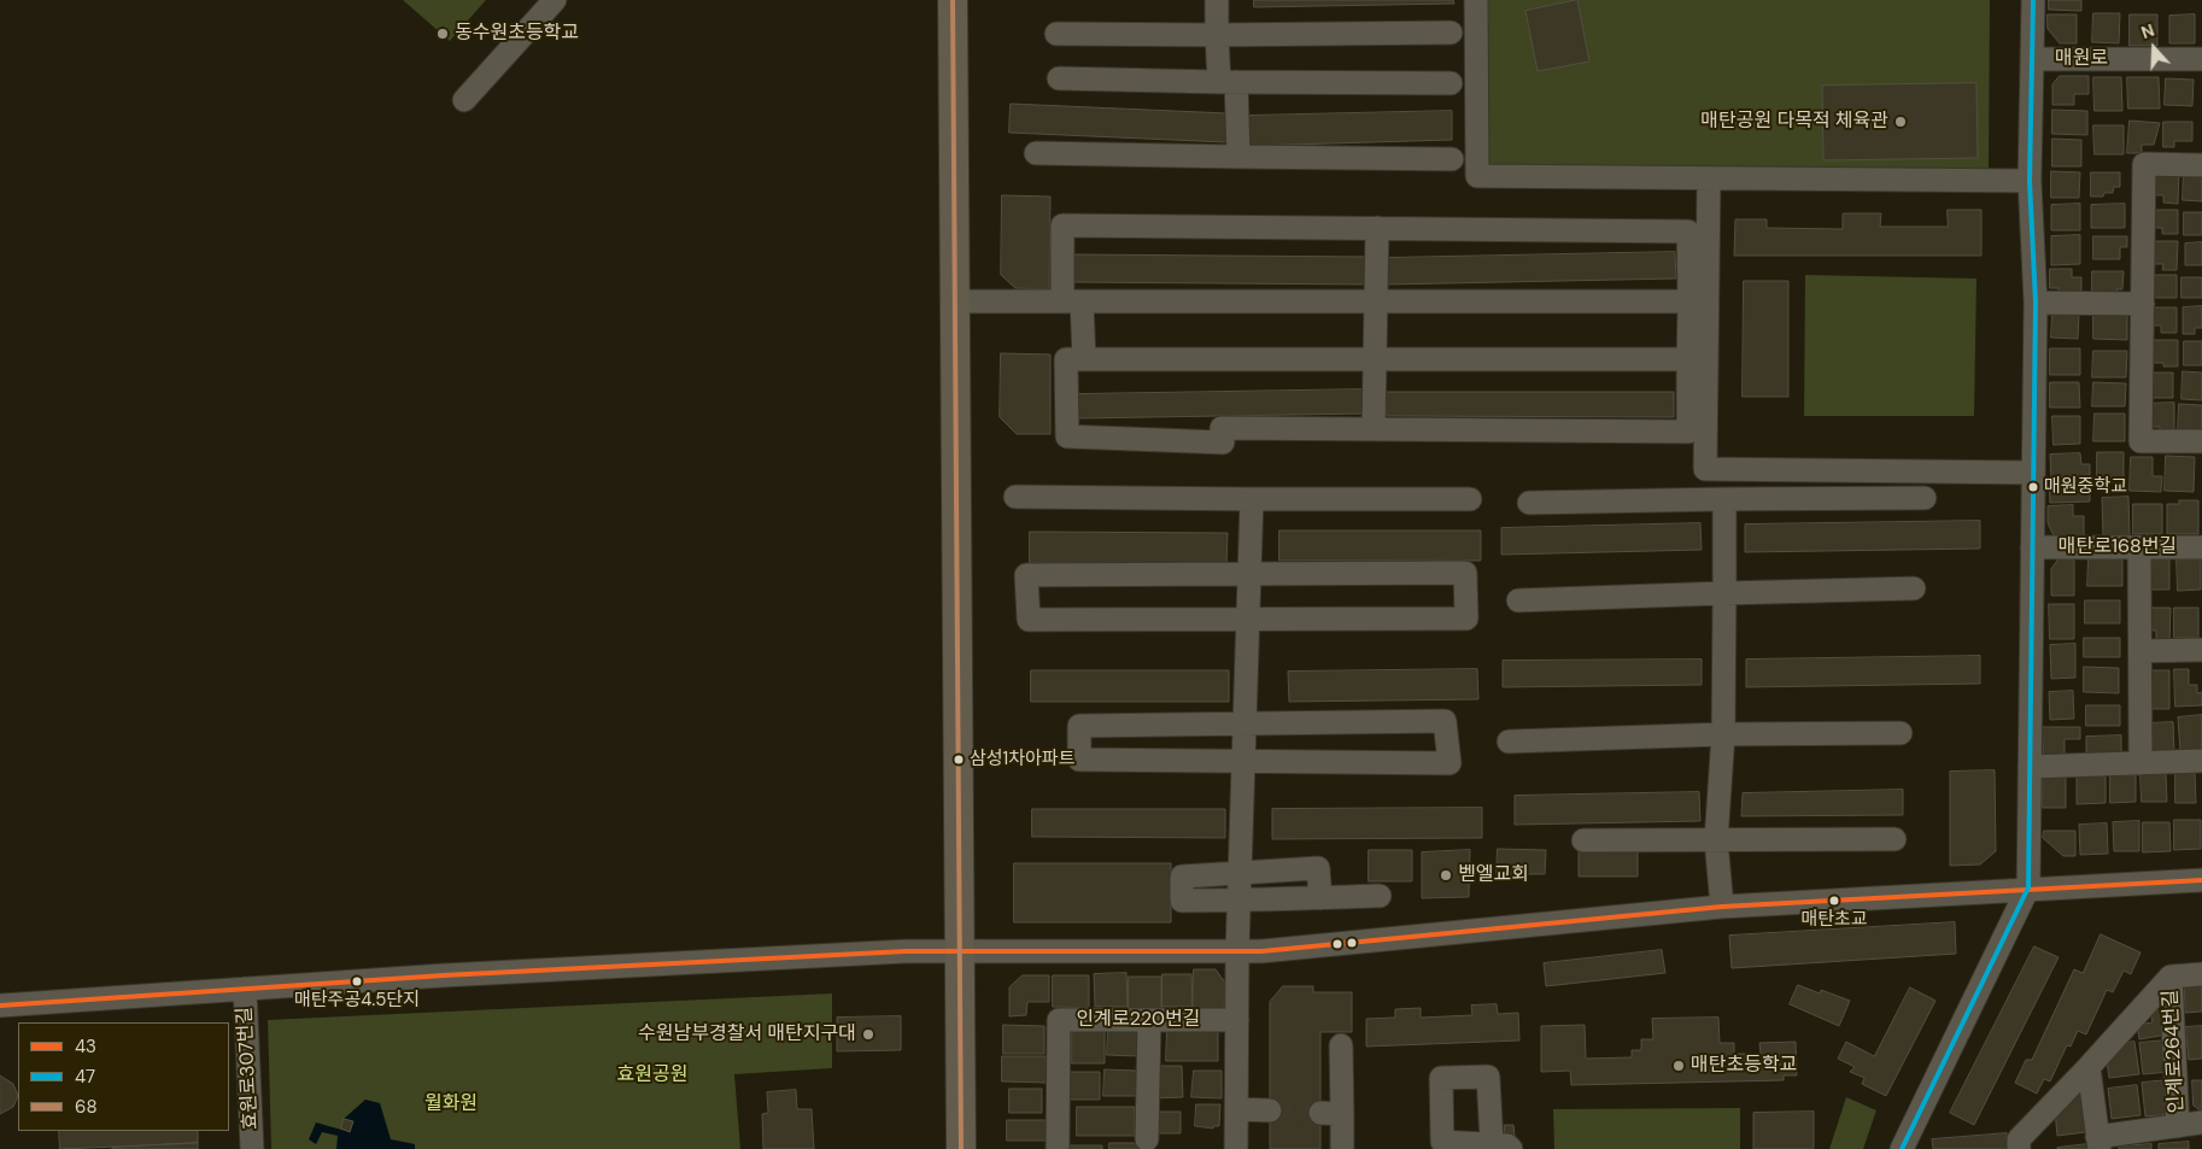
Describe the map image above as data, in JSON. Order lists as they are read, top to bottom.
{
  "streets": {
    "street": [
      "매원로",
      "매탄로168번길",
      "인계로220번길",
      "인계로264번길",
      "효원로307번길"
    ]
  },
  "parks": ["효원공원", "월화원"],
  "places": [
    "동수원초등학교",
    "매탄공원 다목적 체육관",
    "매원중학교",
    "삼성1차아파트",
    "벧엘교회",
    "매탄초교",
    "매탄주공4.5단지",
    "수원남부경찰서 매탄지구대",
    "매탄초등학교"
  ],
  "lines": ["transit line 47", "transit line 68", "transit line 43"],
  "legend": ["43", "47", "68"],
  "north": "top"
}
